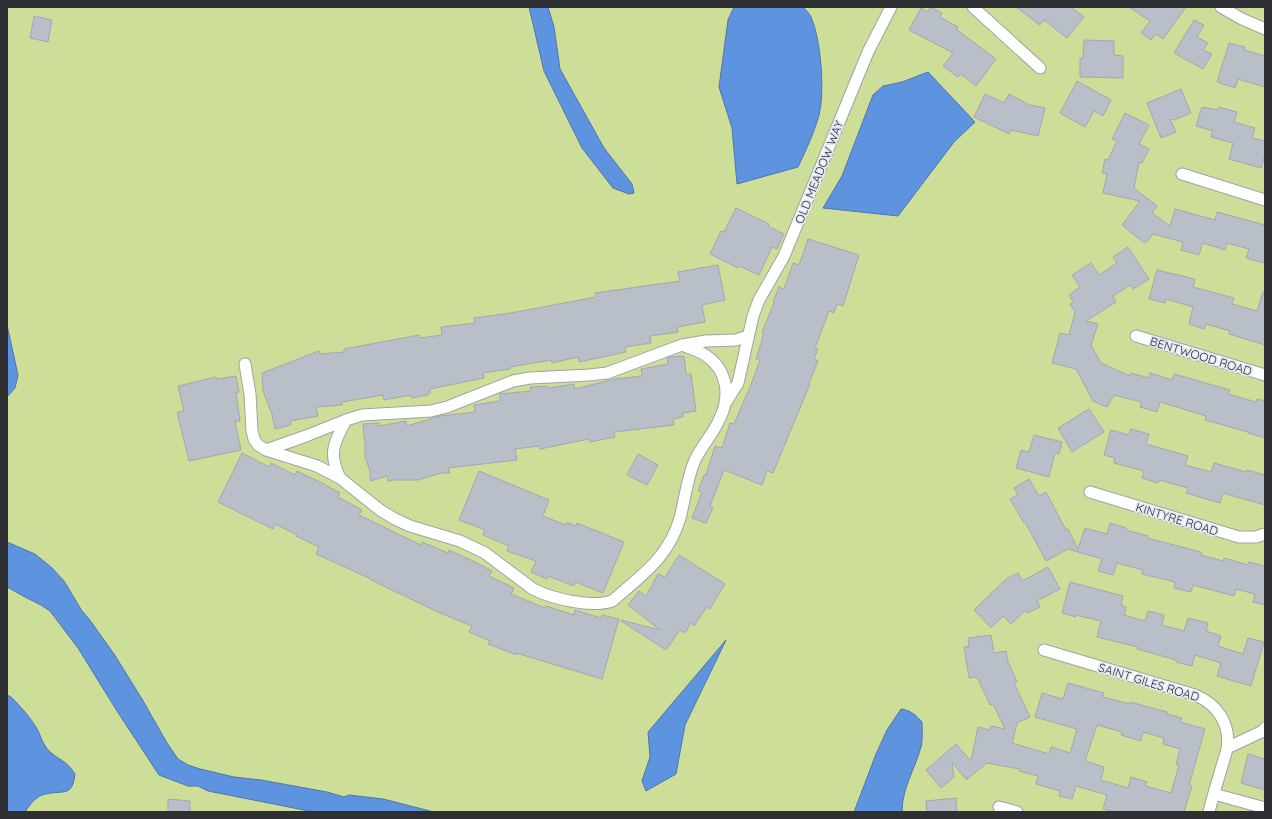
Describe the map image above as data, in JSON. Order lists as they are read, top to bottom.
{
  "streets": {
    "street": [
      "OLD MEADOW WAY",
      "BENTWOOD ROAD",
      "KINTYRE ROAD",
      "SAINT GILES ROAD"
    ]
  }
}
